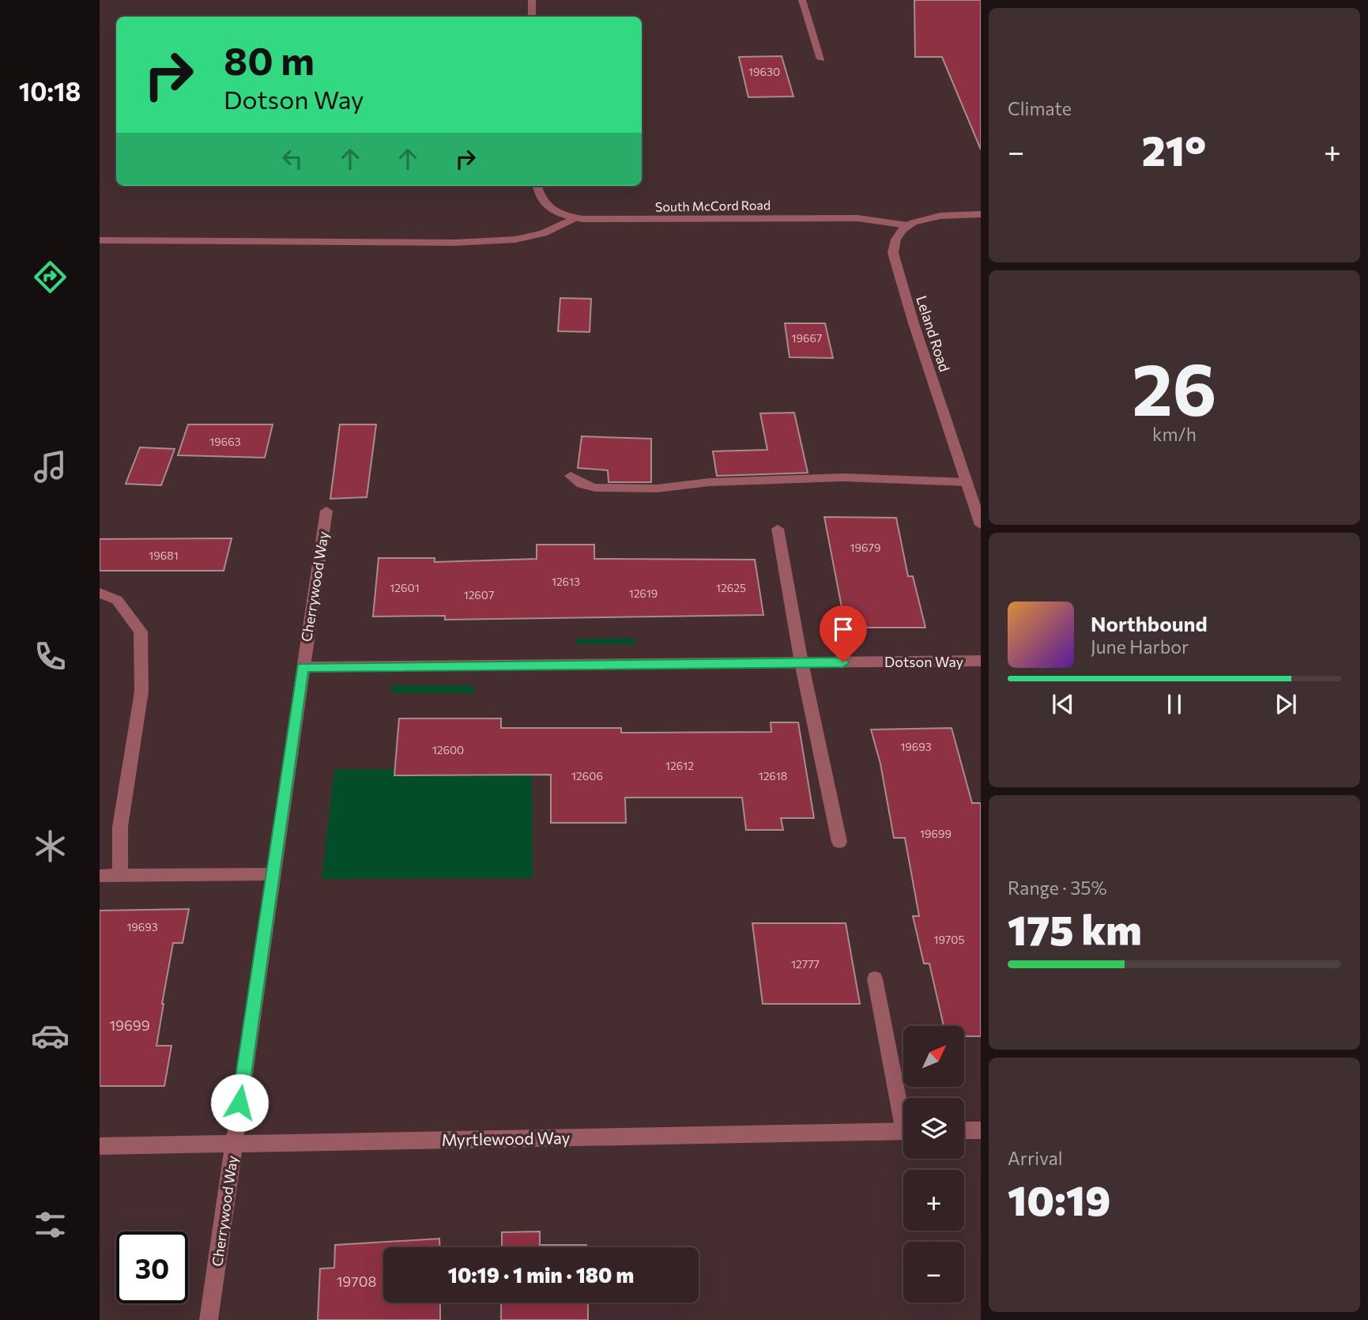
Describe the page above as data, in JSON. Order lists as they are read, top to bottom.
{
  "streets": {
    "street": [
      "South McCord Road",
      "Leland Road",
      "Cherrywood Way",
      "Dotson Way",
      "Myrtlewood Way"
    ]
  },
  "crossings": [
    ["South McCord Road", "Leland Road"],
    ["Cherrywood Way", "Dotson Way"],
    ["Cherrywood Way", "Myrtlewood Way"]
  ],
  "house_numbers": [
    "19630",
    "19667",
    "19663",
    "19679",
    "19681",
    "12613",
    "12601",
    "12625",
    "12619",
    "12607",
    "19693",
    "12600",
    "12612",
    "12606",
    "12618",
    "19699",
    "19693",
    "19705",
    "12777",
    "19699",
    "19708"
  ],
  "north": "top right",
  "page": {
    "tabs": "10:18",
    "tile": [
      "Climate",
      ["26", "km/h"],
      ["Range · 35%", "175 km"],
      ["Arrival", "10:19"]
    ],
    "turn": ["80 m", "Dotson Way"],
    "heat": ["−", "21°", "+"],
    "song": ["Northbound", "June Harbor"],
    "map_buttons": ["+", "−"],
    "limit": "30",
    "trip": "10:19 · 1 min · 180 m"
  }
}
